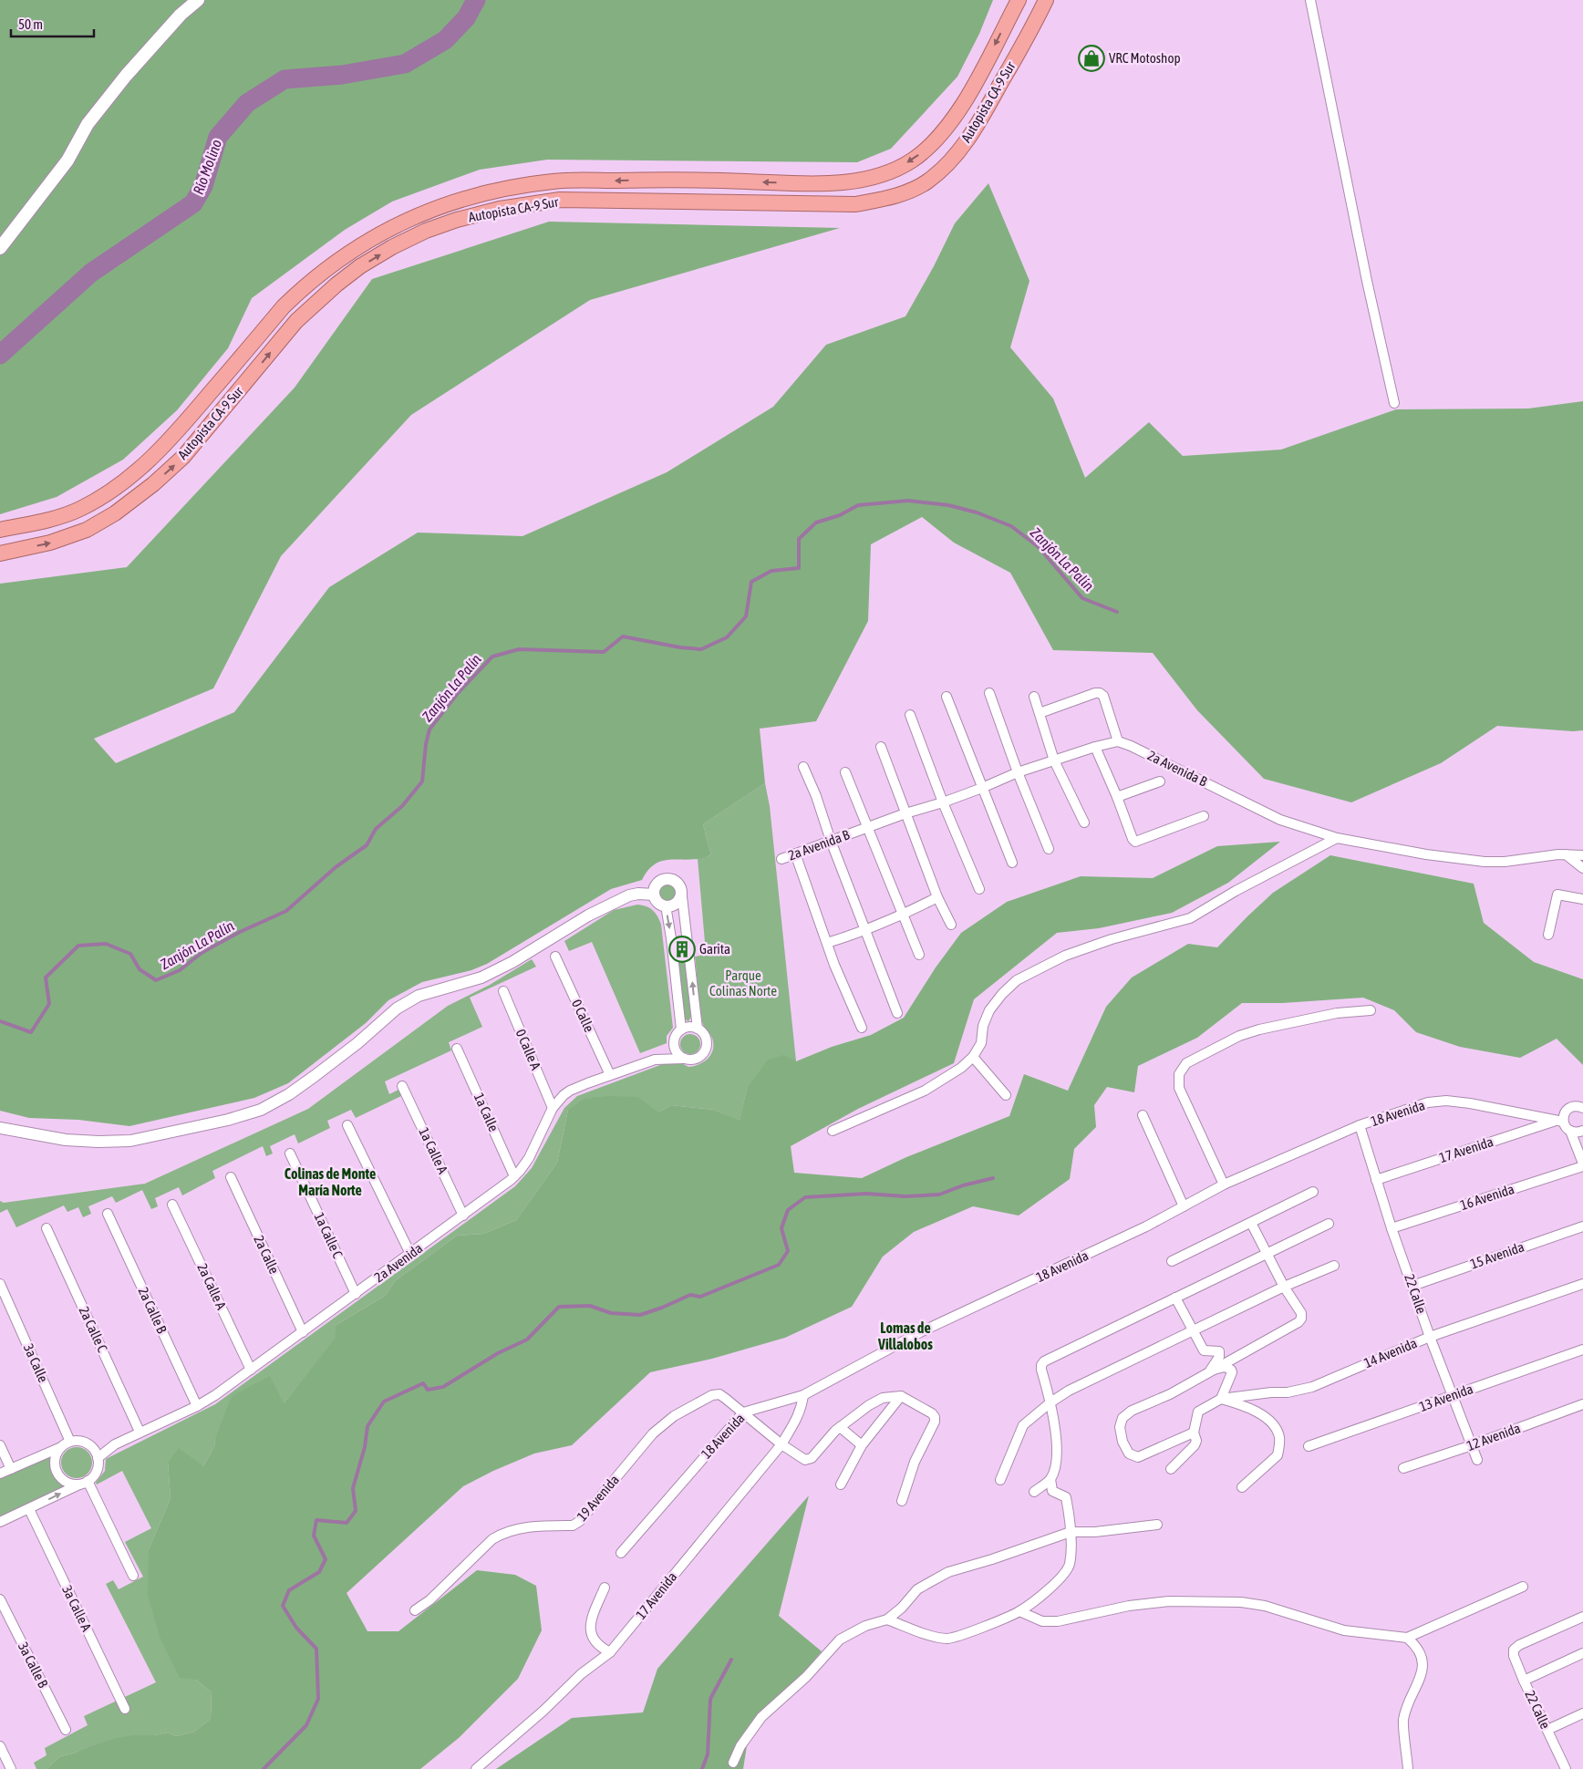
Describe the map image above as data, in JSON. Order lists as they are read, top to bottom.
{
  "streets": {
    "highway": ["Autopista CA-9 Sur"],
    "street": [
      "2a Avenida B",
      "0 Calle",
      "0 Calle A",
      "1a Calle",
      "18 Avenida",
      "17 Avenida",
      "1a Calle A",
      "16 Avenida",
      "1a Calle C",
      "2a Calle",
      "15 Avenida",
      "2a Avenida",
      "2a Calle A",
      "22 Calle",
      "2a Calle B",
      "2a Calle C",
      "14 Avenida",
      "3a Calle",
      "13 Avenida",
      "12 Avenida",
      "19 Avenida",
      "3a Calle A",
      "3a Calle B"
    ]
  },
  "crossings": [
    ["0 Calle", "2a Avenida"],
    ["0 Calle A", "2a Avenida"],
    ["1a Calle", "2a Avenida"],
    ["18 Avenida", "17 Avenida"],
    ["18 Avenida", "22 Calle"],
    ["18 Avenida", "19 Avenida"],
    ["17 Avenida", "22 Calle"],
    ["1a Calle A", "2a Avenida"],
    ["16 Avenida", "22 Calle"],
    ["1a Calle C", "2a Avenida"],
    ["2a Calle", "2a Avenida"],
    ["15 Avenida", "22 Calle"],
    ["2a Avenida", "2a Calle A"],
    ["2a Avenida", "2a Calle B"],
    ["2a Avenida", "2a Calle C"],
    ["2a Avenida", "3a Calle"],
    ["22 Calle", "14 Avenida"],
    ["22 Calle", "13 Avenida"],
    ["22 Calle", "12 Avenida"]
  ],
  "districts": ["Colinas de Monte María Norte", "Lomas de Villalobos"],
  "water": ["Río Molino", "Zanjón La Palín"],
  "parks": ["Parque Colinas Norte"],
  "places": {
    "shop": ["VRC Motoshop"],
    "building": ["Garita"]
  },
  "scale_bar": "50 m"
}
